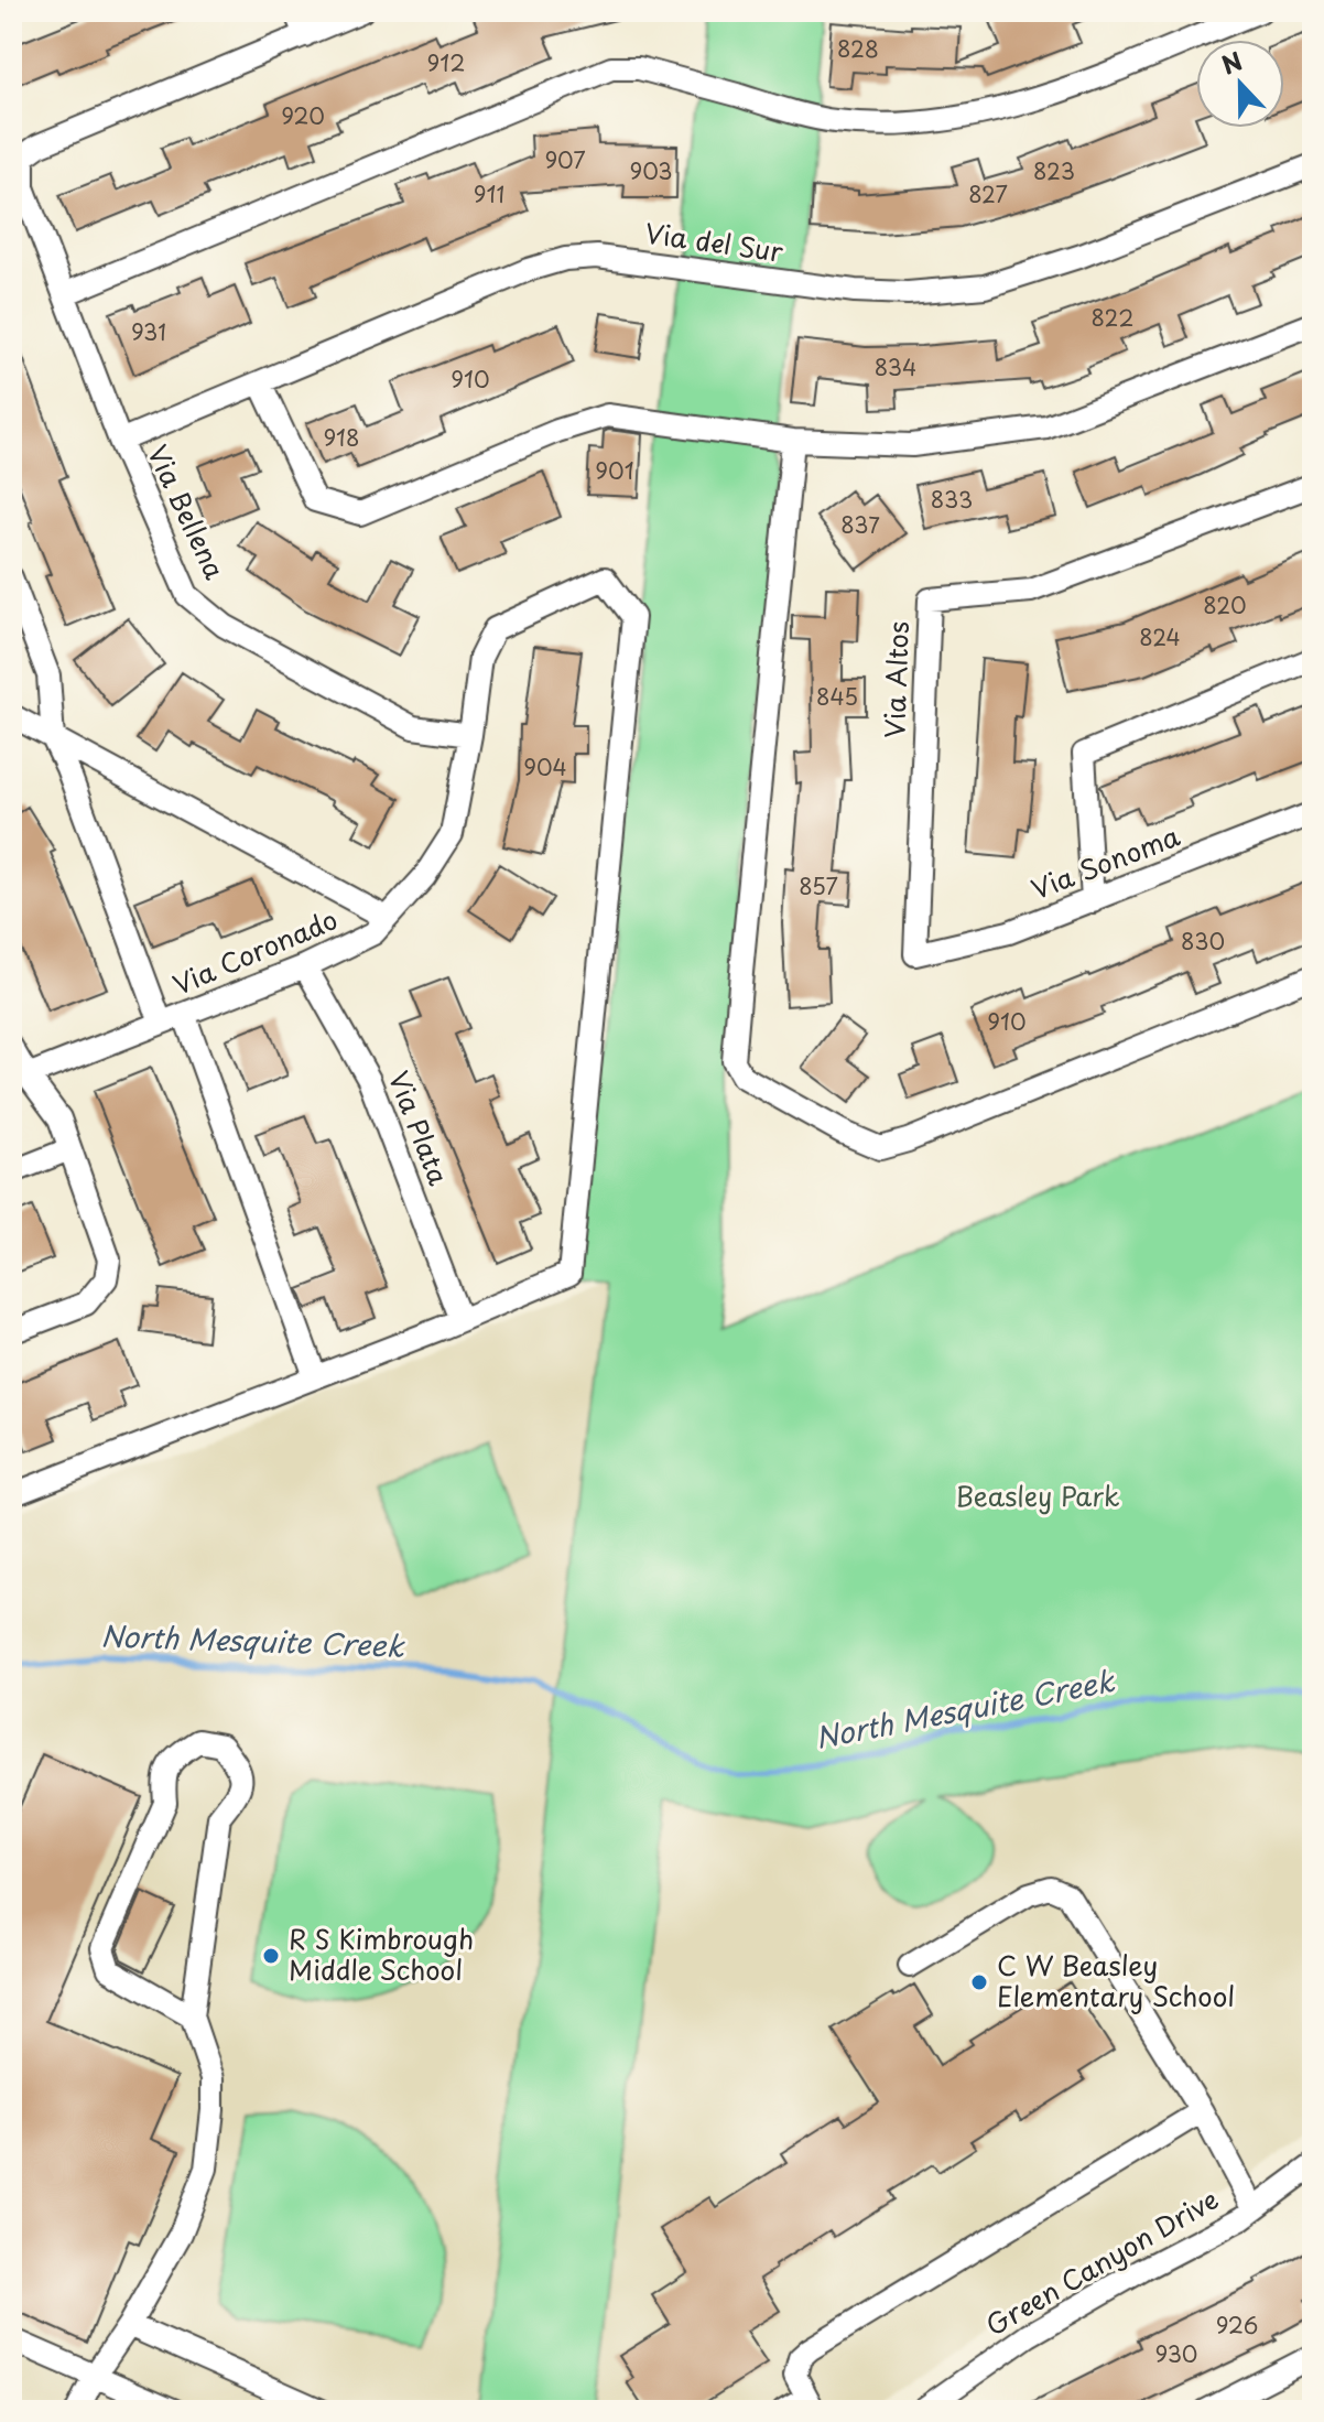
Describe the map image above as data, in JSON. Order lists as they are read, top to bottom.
{
  "streets": {
    "street": [
      "Via del Sur",
      "Via Bellena",
      "Via Altos",
      "Via Sonoma",
      "Via Coronado",
      "Via Plata",
      "Green Canyon Drive"
    ]
  },
  "crossings": [
    ["Via del Sur", "Via Bellena"],
    ["Via Bellena", "Via Coronado"],
    ["Via Altos", "Via Sonoma"],
    ["Via Coronado", "Via Plata"]
  ],
  "water": ["North Mesquite Creek"],
  "parks": ["Beasley Park"],
  "places": ["R S Kimbrough Middle School", "C W Beasley Elementary School"],
  "house_numbers": [
    "828",
    "912",
    "920",
    "907",
    "903",
    "823",
    "911",
    "827",
    "822",
    "931",
    "834",
    "910",
    "918",
    "901",
    "833",
    "837",
    "820",
    "824",
    "845",
    "904",
    "857",
    "830",
    "910",
    "926",
    "930"
  ],
  "north": "top"
}
